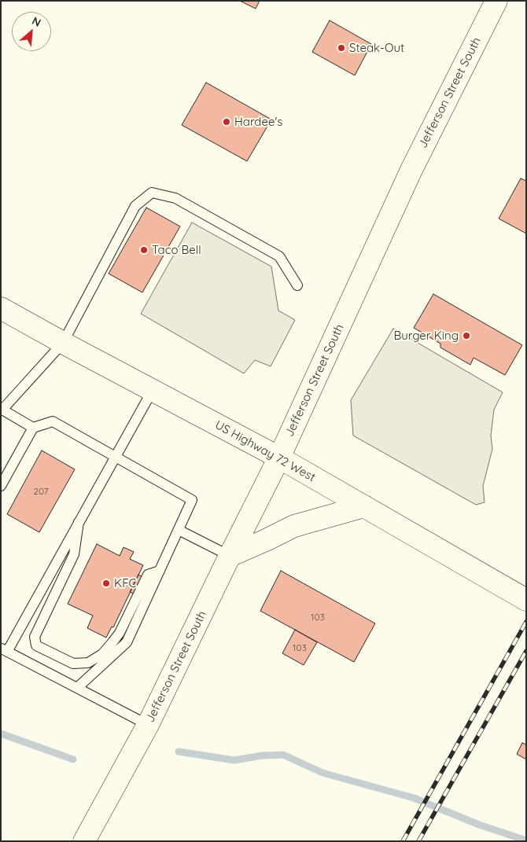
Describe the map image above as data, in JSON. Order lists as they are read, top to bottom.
{
  "streets": {
    "main road": ["Jefferson Street South", "US Highway 72 West"]
  },
  "crossings": [
    ["Jefferson Street South", "US Highway 72 West"]
  ],
  "places": [
    "Steak-Out",
    "Hardee's",
    "Taco Bell",
    "Burger King",
    "KFC"
  ],
  "house_numbers": ["207", "103", "103"],
  "north": "top right"
}
